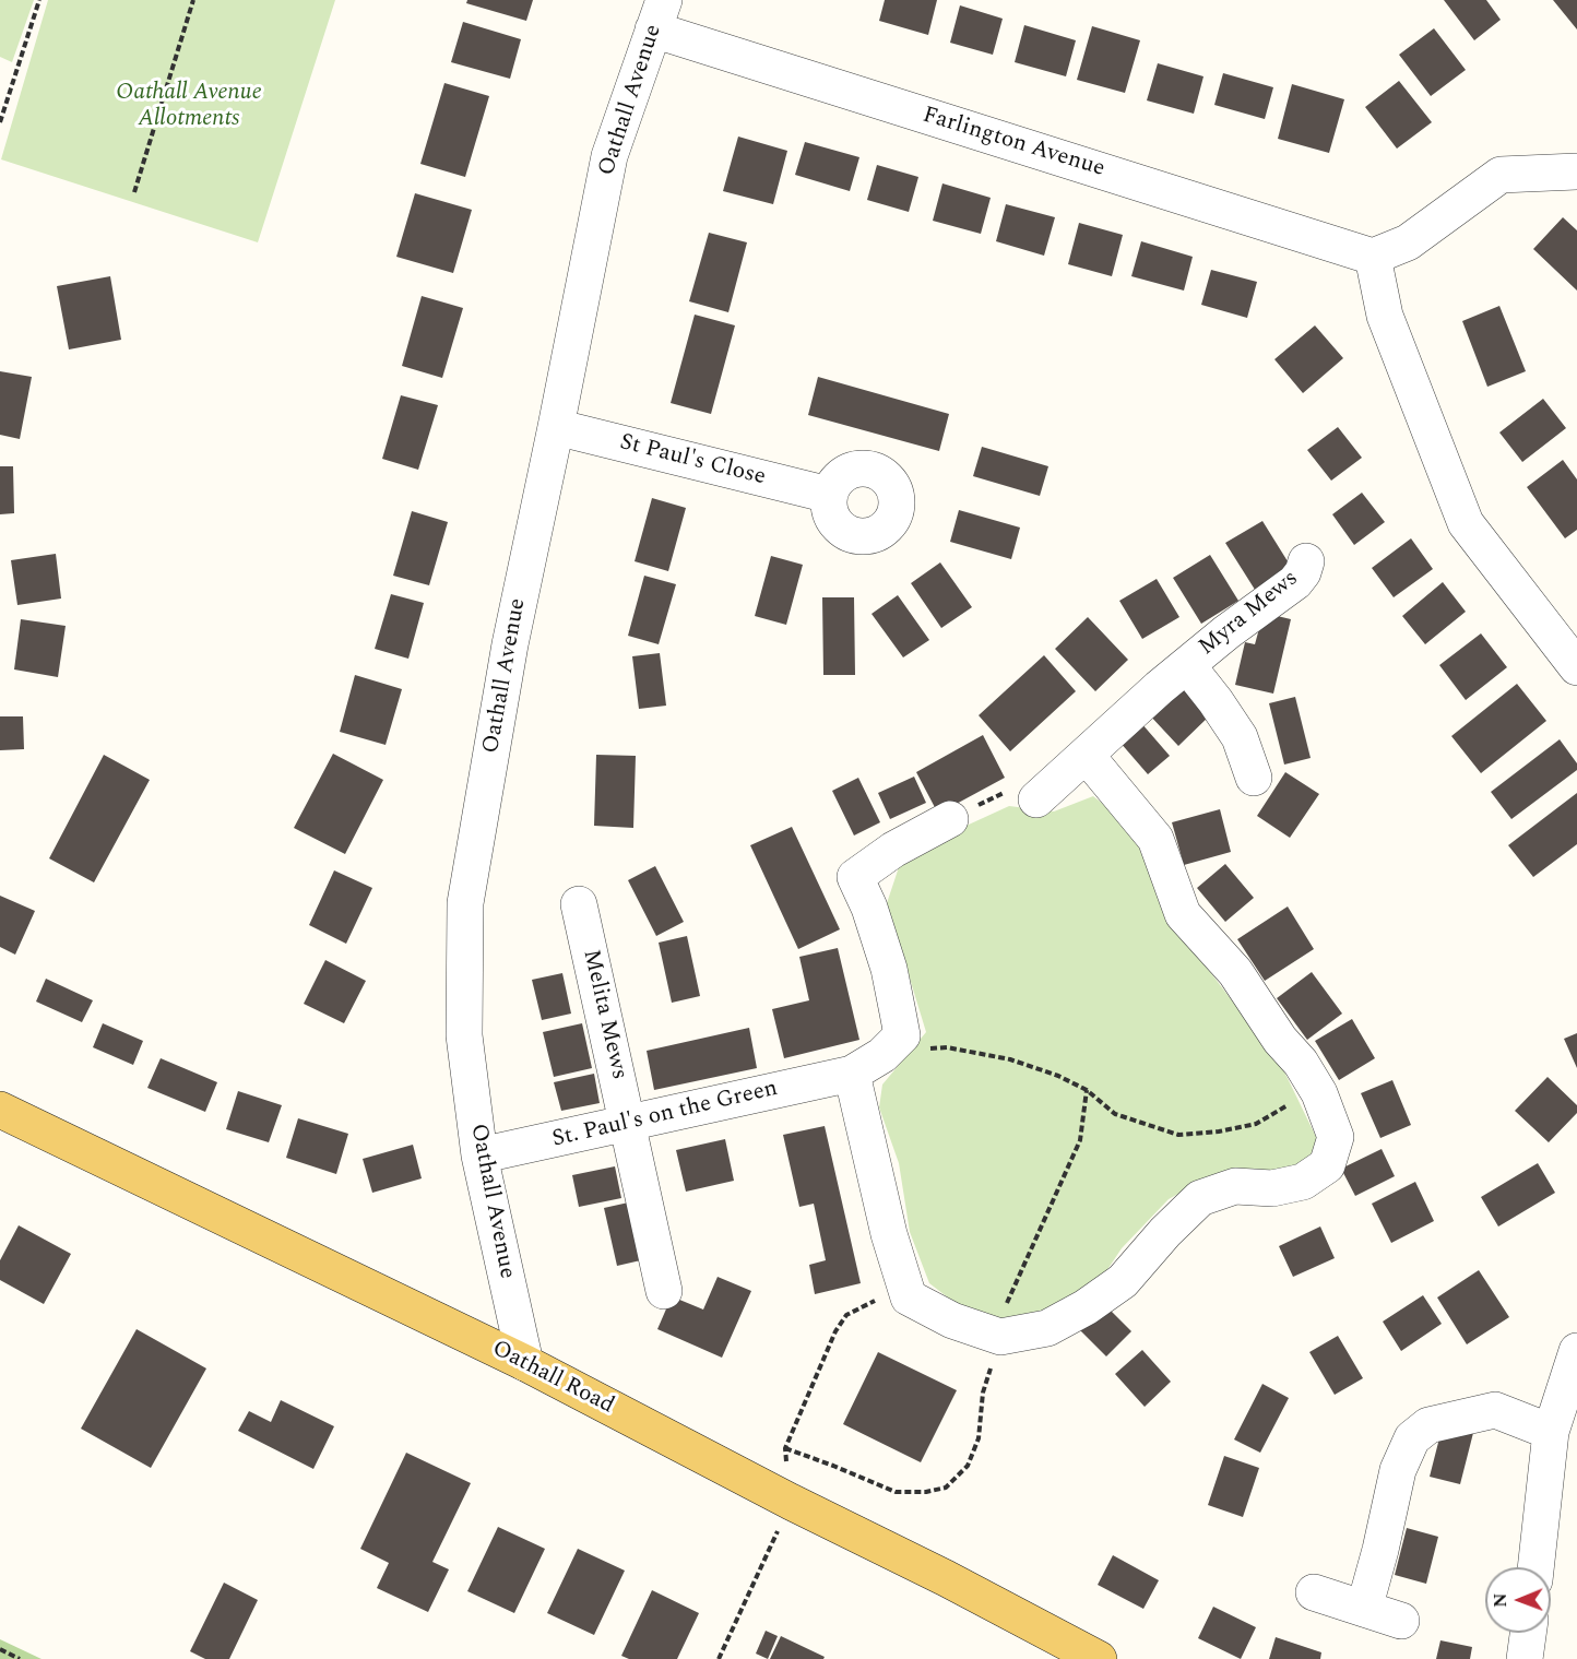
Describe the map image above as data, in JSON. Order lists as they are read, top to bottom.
{
  "streets": {
    "main road": ["Oathall Road"],
    "street": [
      "Oathall Avenue",
      "Farlington Avenue",
      "St Paul's Close",
      "Myra Mews",
      "Melita Mews",
      "St. Paul's on the Green"
    ]
  },
  "crossings": [
    ["Oathall Avenue", "Farlington Avenue"],
    ["Oathall Avenue", "St Paul's Close"],
    ["Oathall Avenue", "St. Paul's on the Green"],
    ["Oathall Avenue", "Oathall Road"],
    ["Melita Mews", "St. Paul's on the Green"]
  ],
  "parks": ["Oathall Avenue Allotments"],
  "north": "left"
}
